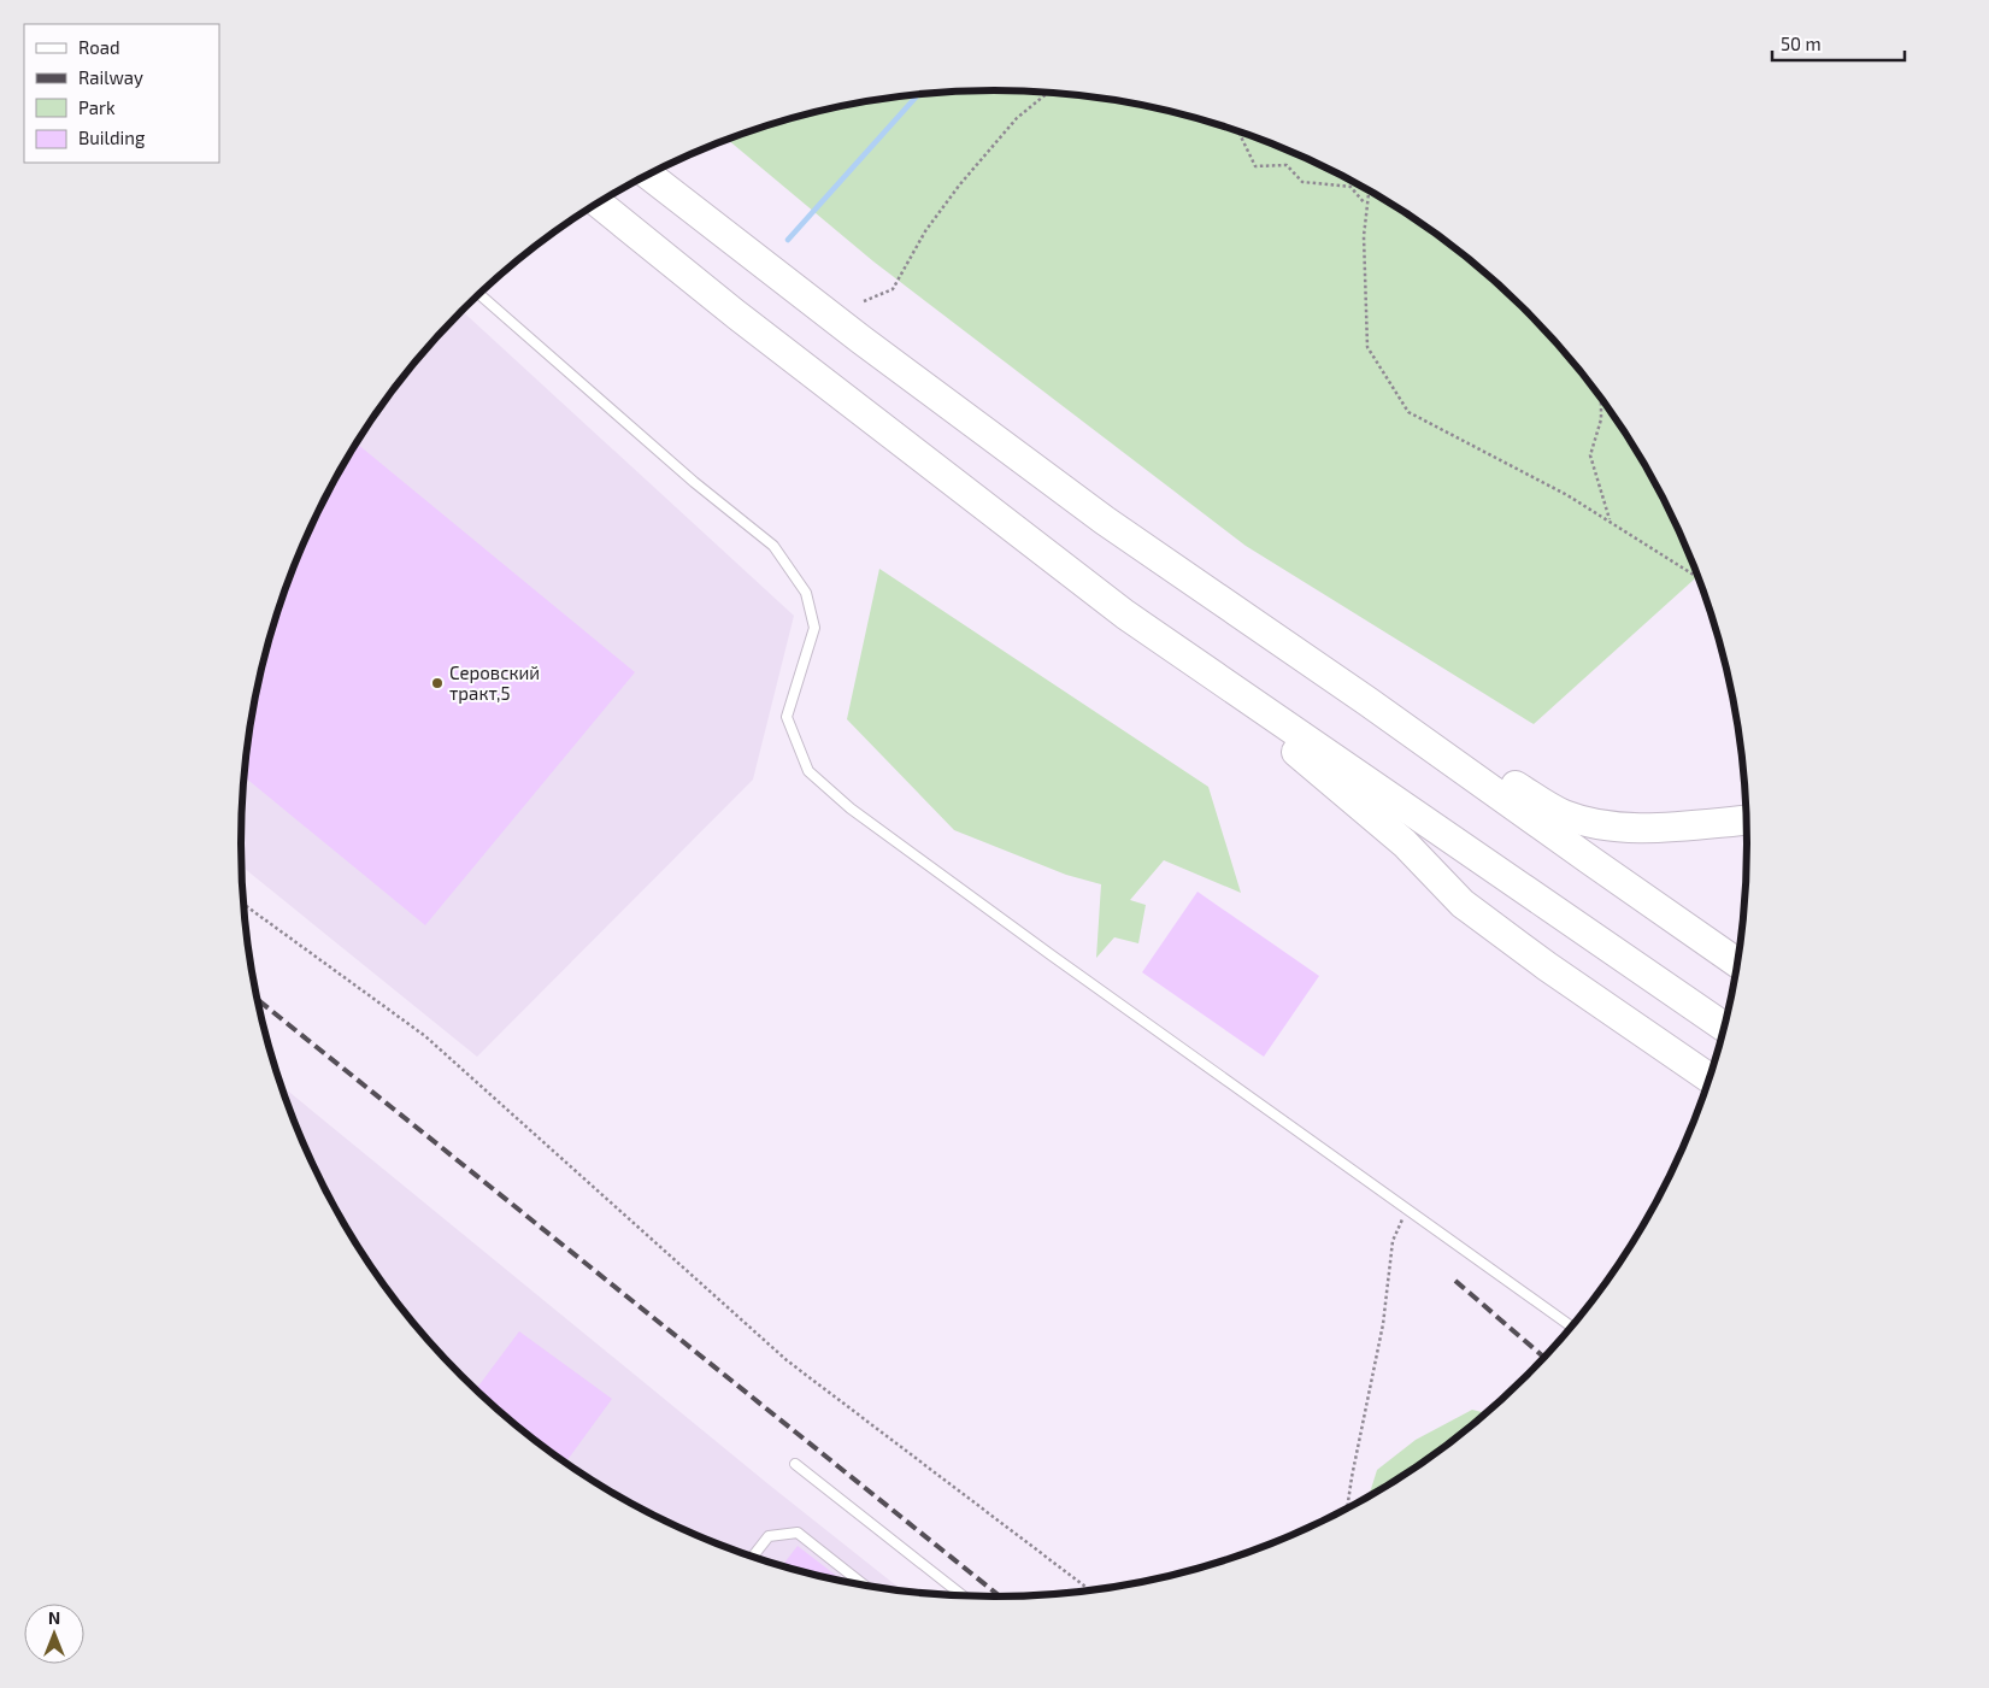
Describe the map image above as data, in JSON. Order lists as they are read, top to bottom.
{
  "places": ["Серовский тракт,5"],
  "legend": [
    "Road",
    "Railway",
    "Park",
    "Building"
  ],
  "scale_bar": "50 m",
  "north": "top"
}
